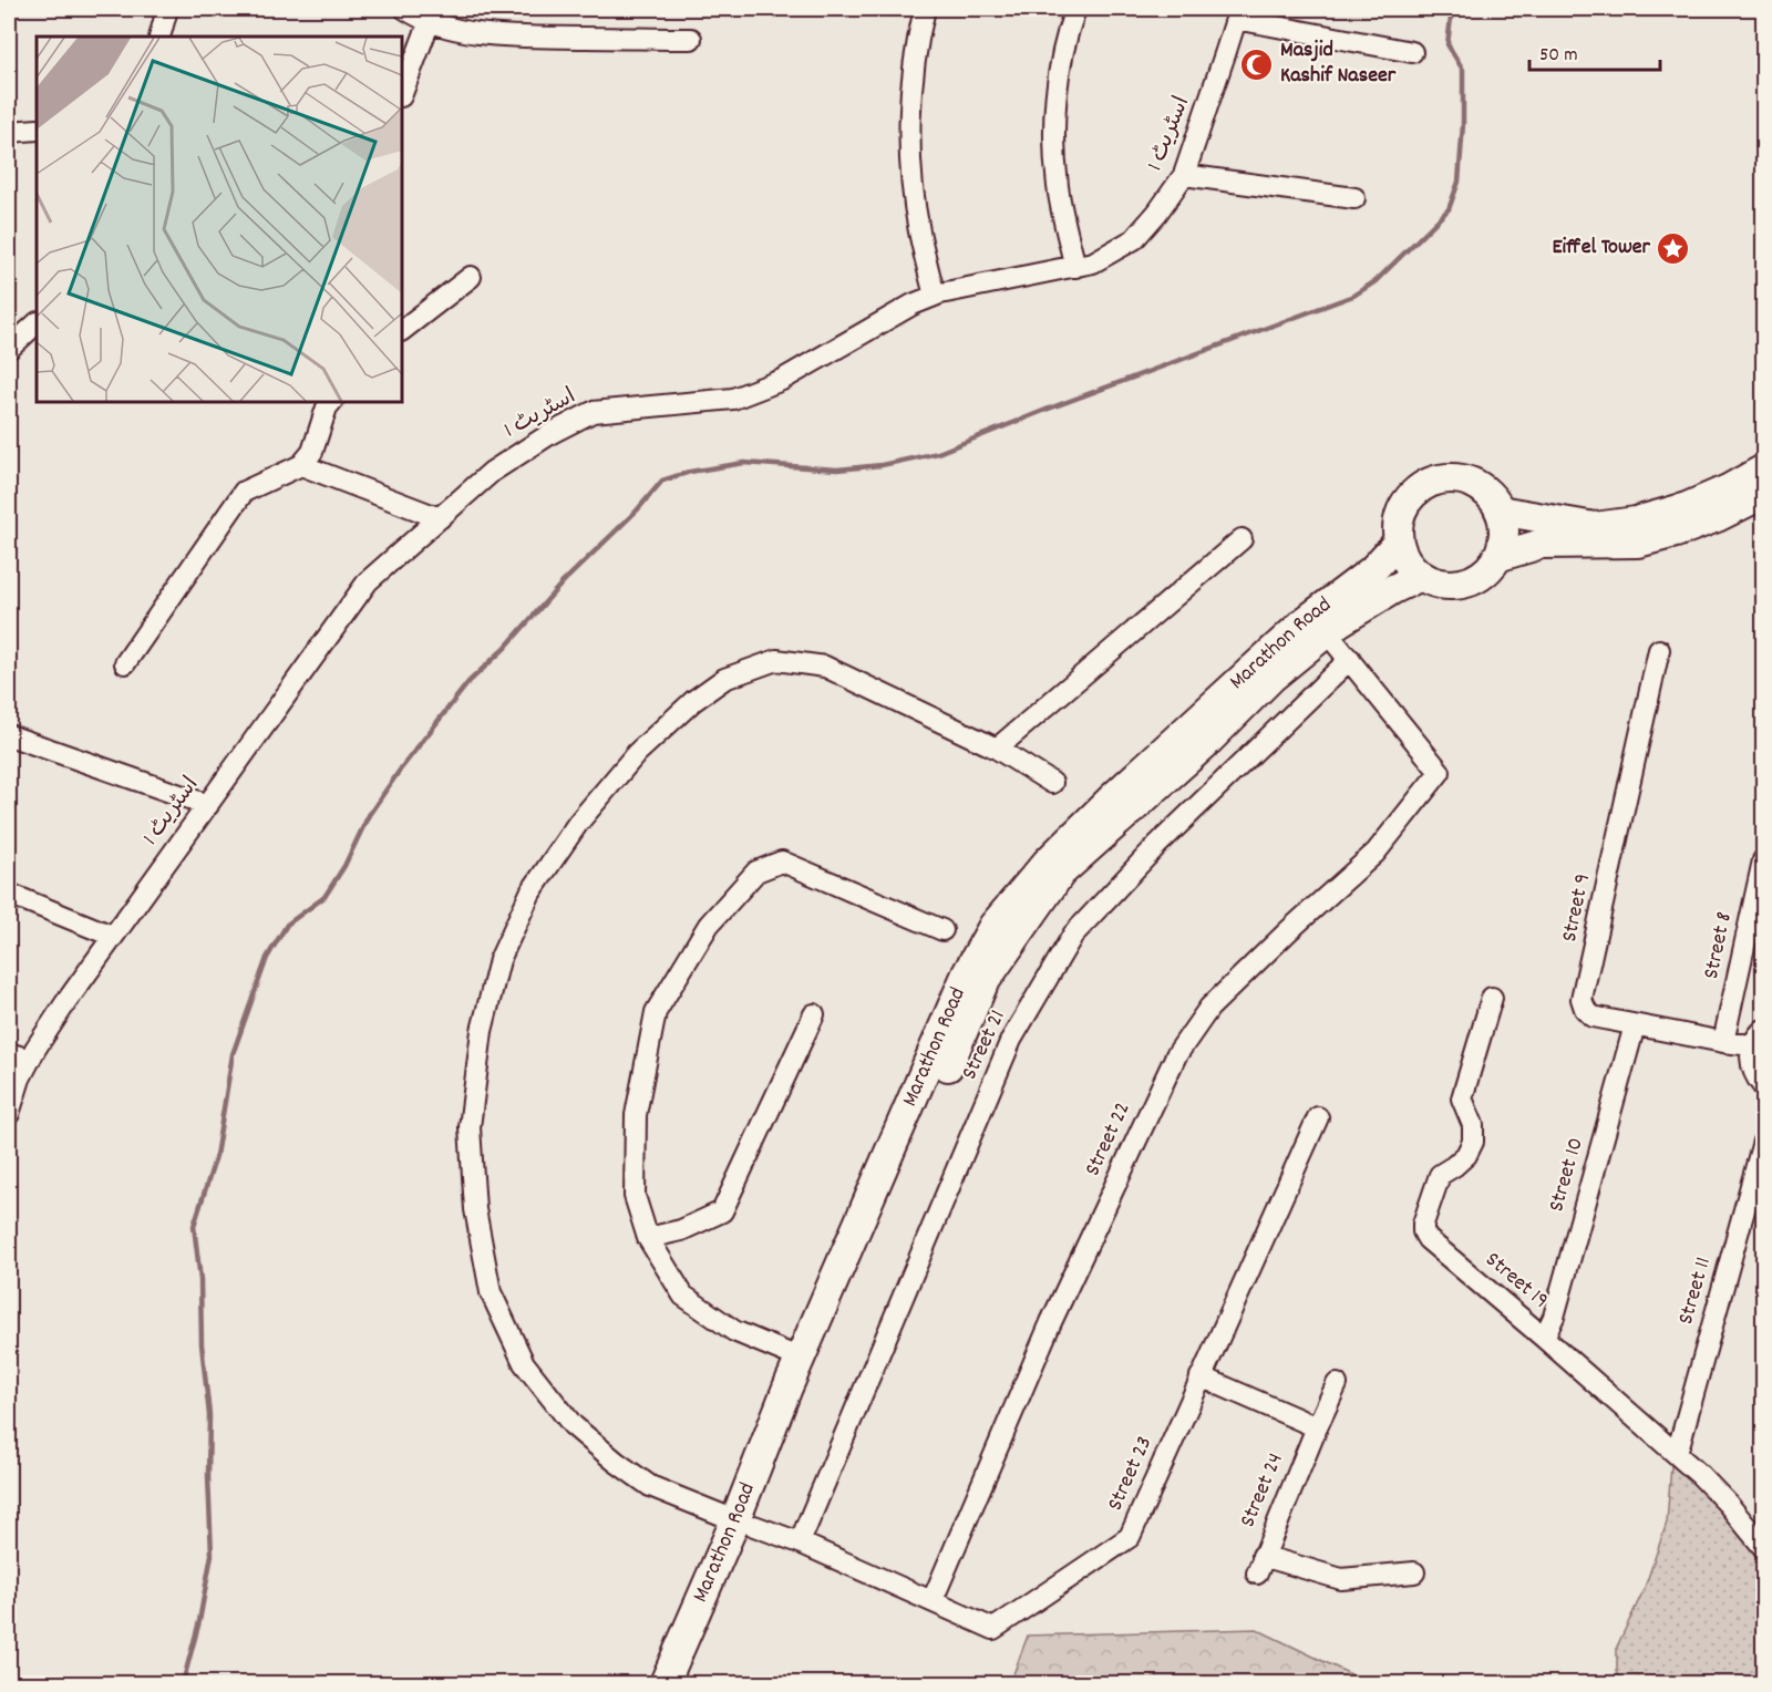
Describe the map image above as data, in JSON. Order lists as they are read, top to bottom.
{
  "streets": {
    "main road": ["Marathon Road"],
    "street": [
      "اسٹریٹ 1",
      "Street 9",
      "Street 8",
      "Street 21",
      "Street 22",
      "Street 10",
      "Street 19",
      "Street 11",
      "Street 23",
      "Street 24"
    ]
  },
  "crossings": [
    ["Marathon Road", "Street 23"],
    ["Street 9", "Street 8"],
    ["Street 9", "Street 10"],
    ["Street 21", "Street 22"],
    ["Street 21", "Street 23"],
    ["Street 22", "Street 23"],
    ["Street 10", "Street 19"],
    ["Street 19", "Street 11"]
  ],
  "places": {
    "mosque": ["Masjid Kashif Naseer"],
    "place": ["Eiffel Tower"]
  },
  "scale_bar": "50 m"
}
